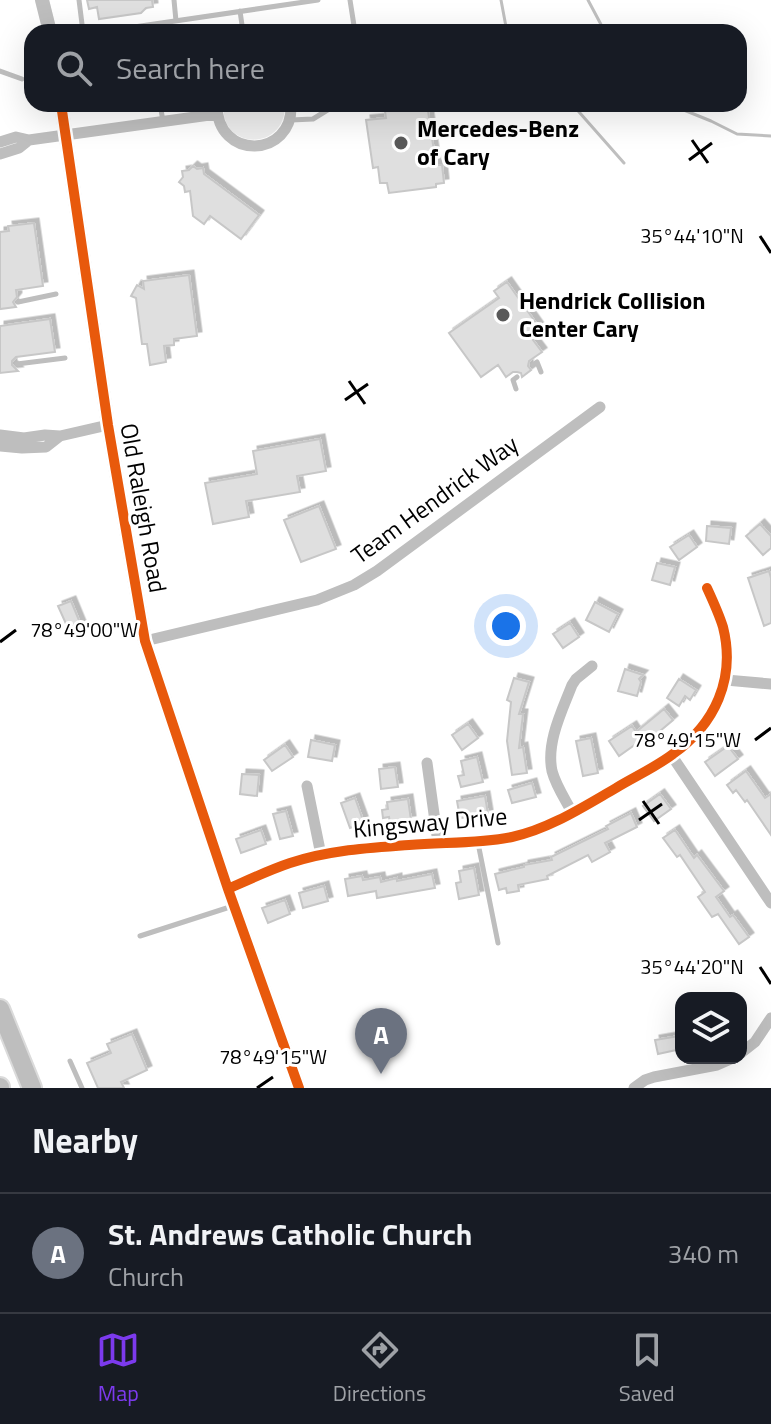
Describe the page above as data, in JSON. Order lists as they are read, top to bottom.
{
  "streets": {
    "street": ["Team Hendrick Way", "Old Raleigh Road", "Kingsway Drive"]
  },
  "crossings": [
    ["Team Hendrick Way", "Old Raleigh Road"],
    ["Old Raleigh Road", "Kingsway Drive"]
  ],
  "places": ["Mercedes-Benz of Cary", "Hendrick Collision Center Cary"],
  "page": {
    "search": "Search here",
    "pins": "A",
    "heading": "Nearby",
    "list": [
      {
        "mark": "A",
        "name": "St. Andrews Catholic Church",
        "note": "Church",
        "value": "340 m"
      }
    ],
    "nav": ["Map", "Directions", "Saved"]
  },
  "coordinates": [
    "35°44'10\"N",
    "78°49'00\"W",
    "78°49'15\"W",
    "35°44'20\"N"
  ]
}
